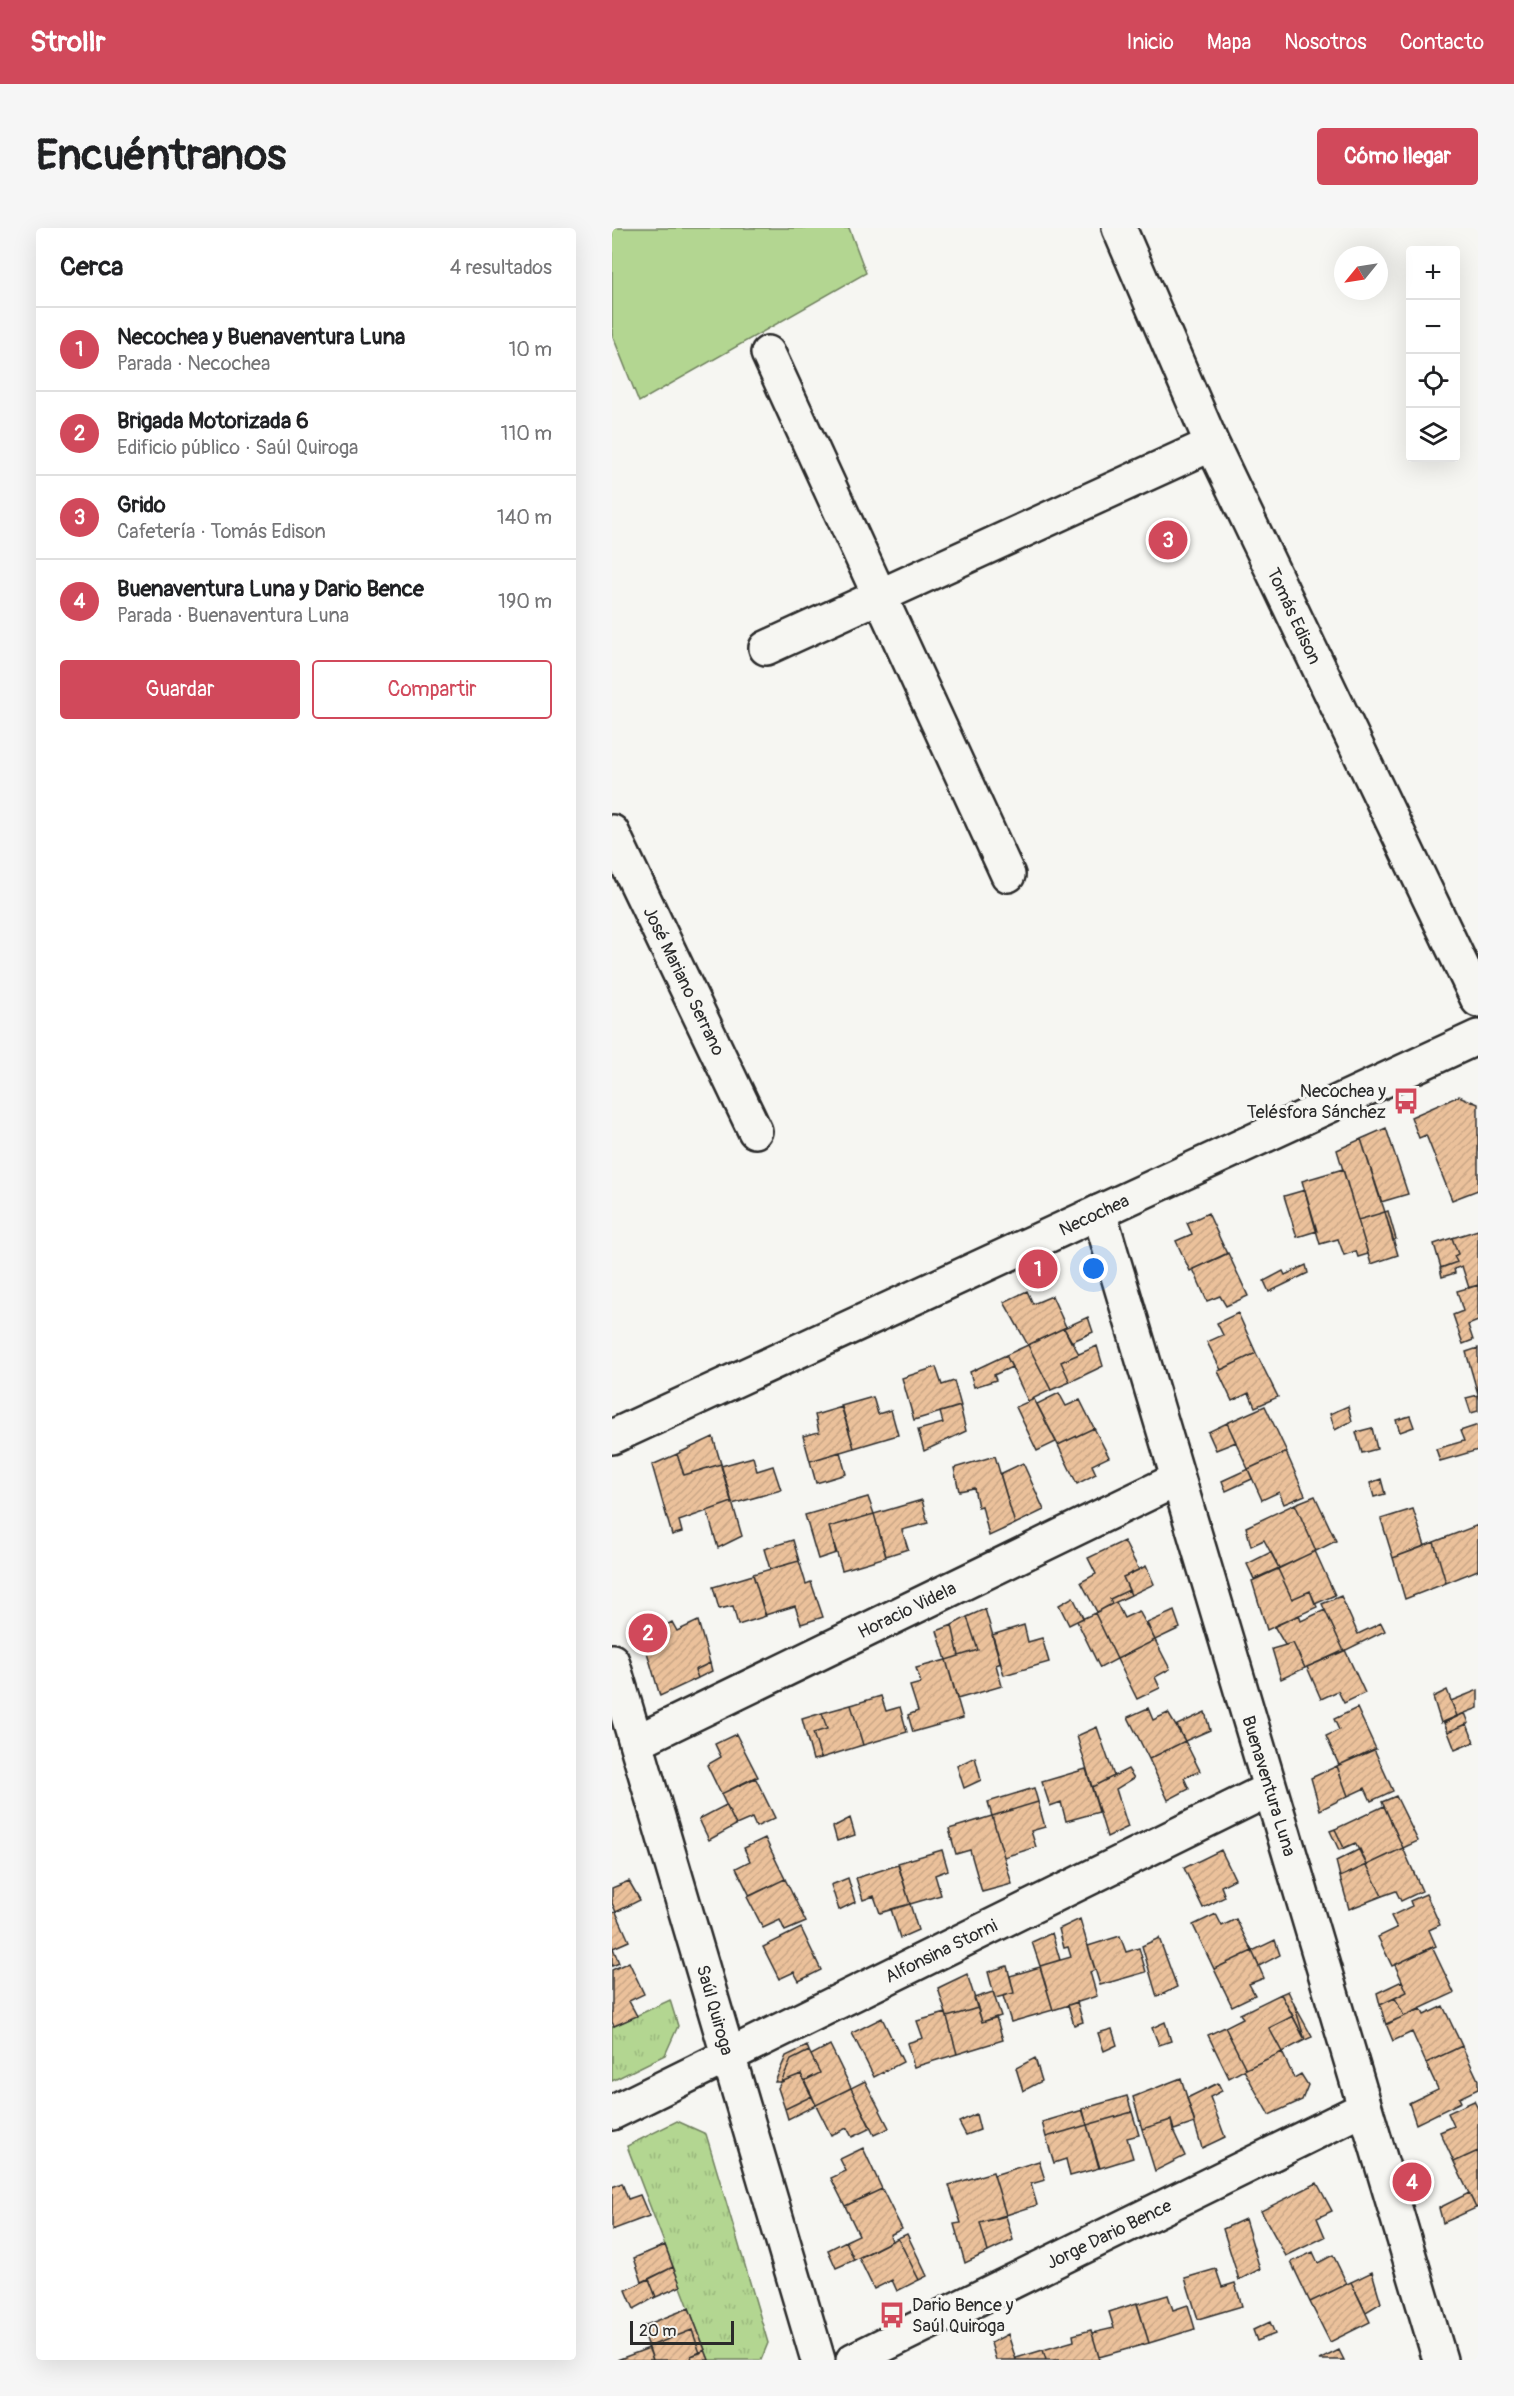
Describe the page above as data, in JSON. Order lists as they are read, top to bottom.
{
  "streets": {
    "street": [
      "Tomás Edison",
      "José Mariano Serrano",
      "Necochea",
      "Horacio Videla",
      "Buenaventura Luna",
      "Alfonsina Storni",
      "Saúl Quiroga",
      "Jorge Dario Bence"
    ]
  },
  "crossings": [
    ["Necochea", "Buenaventura Luna"],
    ["Horacio Videla", "Buenaventura Luna"],
    ["Horacio Videla", "Saúl Quiroga"],
    ["Buenaventura Luna", "Alfonsina Storni"],
    ["Buenaventura Luna", "Jorge Dario Bence"],
    ["Alfonsina Storni", "Saúl Quiroga"]
  ],
  "places": {
    "bus stop": ["Necochea y Telésfora Sánchez", "Dario Bence y Saúl Quiroga"]
  },
  "scale_bar": "20 m",
  "north": "bottom left",
  "page": {
    "header": "Strollr",
    "nav": [
      "Inicio",
      "Mapa",
      "Nosotros",
      "Contacto"
    ],
    "buttons": [
      "Cómo llegar",
      ["Guardar", "Compartir"]
    ],
    "title": "Encuéntranos",
    "heading": ["Cerca", "4 resultados"],
    "map_buttons": ["+", "−"],
    "list": [
      {
        "mark": "1",
        "name": "Necochea y Buenaventura Luna",
        "note": "Parada · Necochea",
        "value": "10 m"
      },
      {
        "mark": "2",
        "name": "Brigada Motorizada 6",
        "note": "Edificio público · Saúl Quiroga",
        "value": "110 m"
      },
      {
        "mark": "3",
        "name": "Grido",
        "note": "Cafetería · Tomás Edison",
        "value": "140 m"
      },
      {
        "mark": "4",
        "name": "Buenaventura Luna y Dario Bence",
        "note": "Parada · Buenaventura Luna",
        "value": "190 m"
      }
    ],
    "pins": [
      "3",
      "1",
      "2",
      "4"
    ],
    "scale": "20 m"
  }
}
